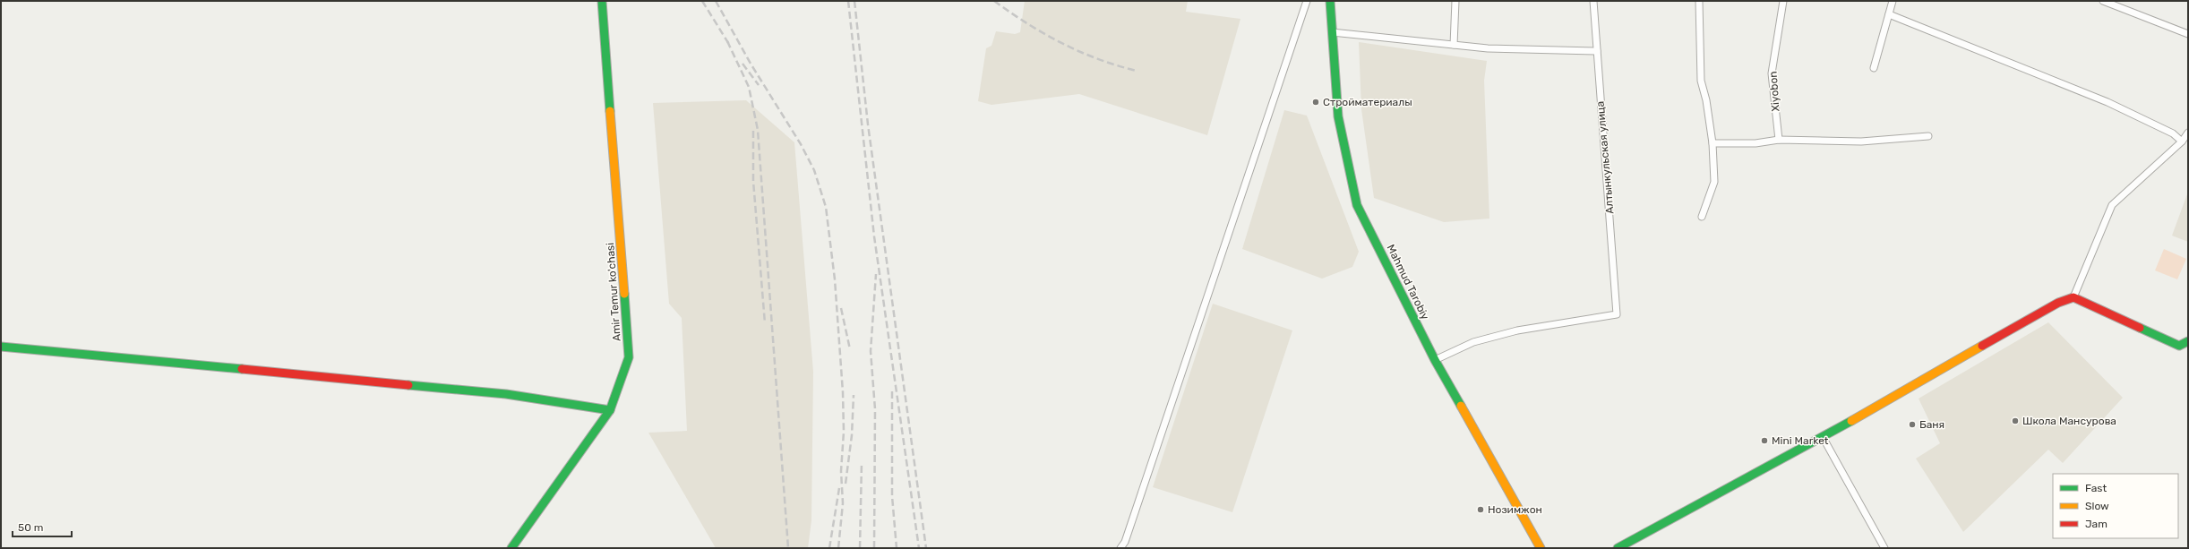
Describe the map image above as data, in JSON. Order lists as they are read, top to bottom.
{
  "streets": {
    "street": [
      "Xiyobon",
      "Алтынкульская улица",
      "Mahmud Tarobiy",
      "Amir Temur ko'chasi"
    ]
  },
  "crossings": [
    ["Алтынкульская улица", "Mahmud Tarobiy"]
  ],
  "places": [
    "Стройматериалы",
    "Школа Мансурова",
    "Баня",
    "Mini Market",
    "Нозимжон"
  ],
  "legend": ["Fast", "Slow", "Jam"],
  "scale_bar": "50 m"
}
